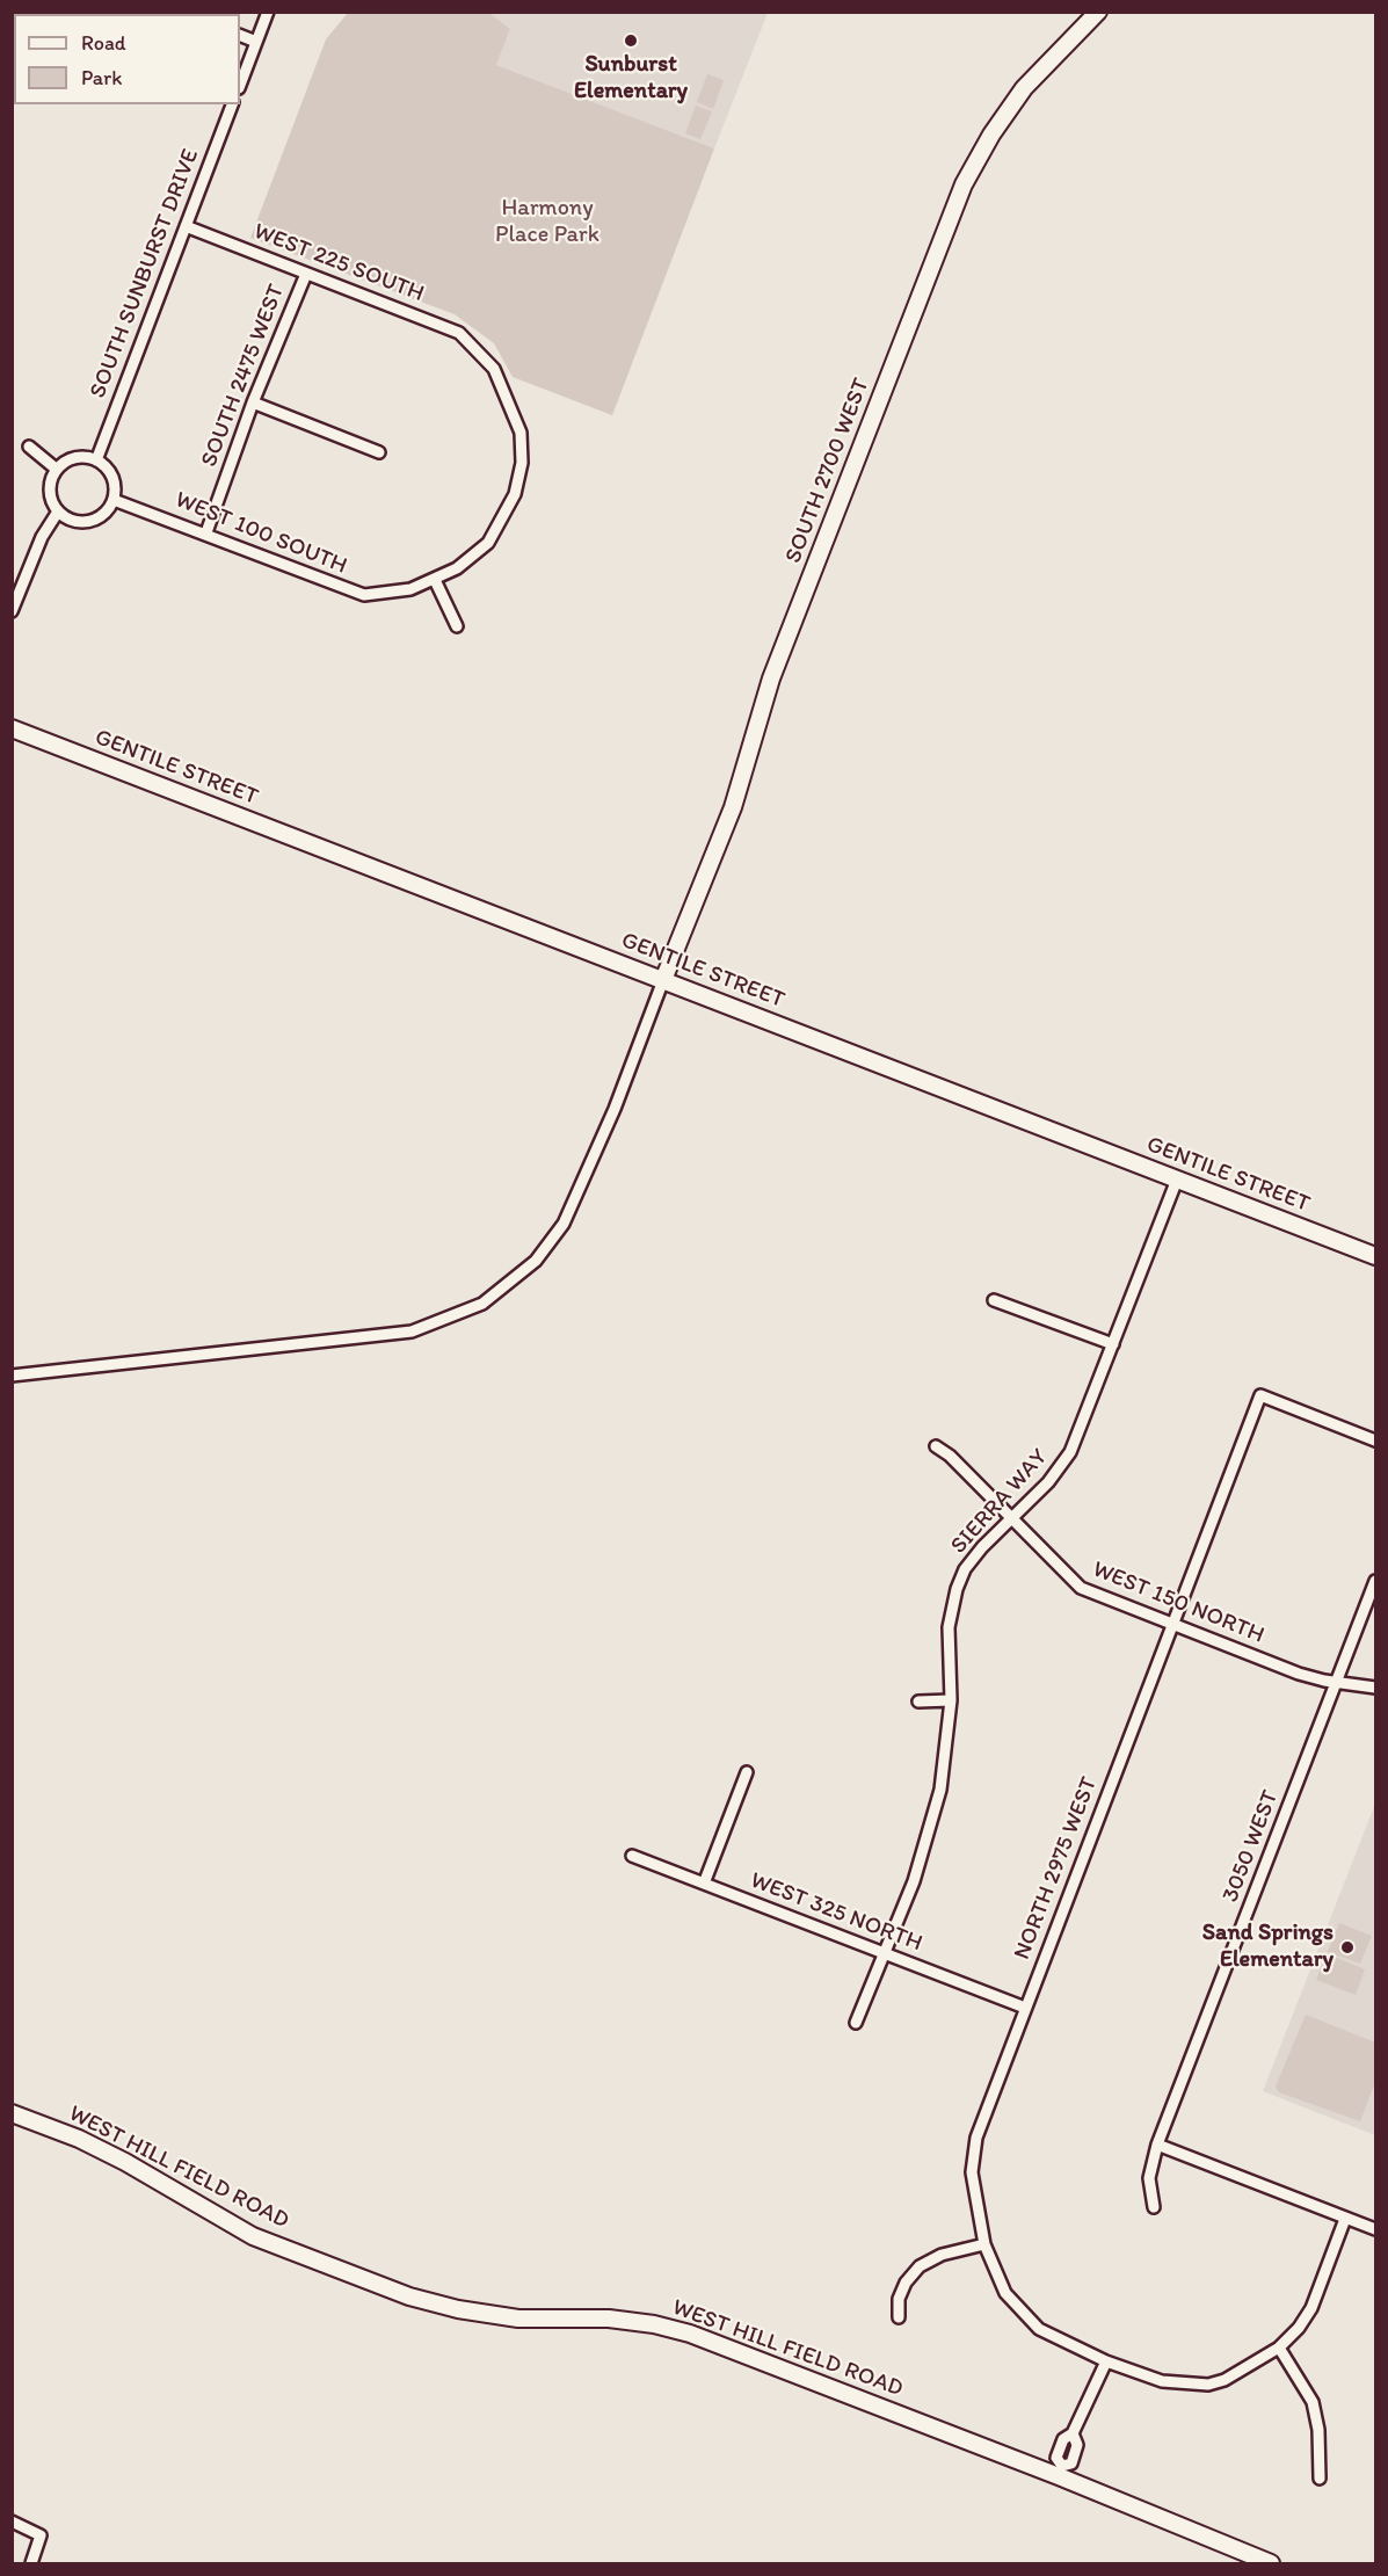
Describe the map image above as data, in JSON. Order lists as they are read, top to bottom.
{
  "streets": {
    "main road": ["SOUTH 2700 WEST", "GENTILE STREET", "WEST HILL FIELD ROAD"],
    "street": [
      "WEST 225 SOUTH",
      "SOUTH SUNBURST DRIVE",
      "SOUTH 2475 WEST",
      "WEST 100 SOUTH",
      "SIERRA WAY",
      "WEST 150 NORTH",
      "3050 WEST",
      "NORTH 2975 WEST",
      "WEST 325 NORTH"
    ]
  },
  "crossings": [
    ["WEST 225 SOUTH", "SOUTH SUNBURST DRIVE"],
    ["WEST 225 SOUTH", "SOUTH 2475 WEST"],
    ["WEST 225 SOUTH", "WEST 100 SOUTH"],
    ["SOUTH SUNBURST DRIVE", "WEST 100 SOUTH"],
    ["SOUTH 2475 WEST", "WEST 100 SOUTH"],
    ["SOUTH 2700 WEST", "GENTILE STREET"],
    ["GENTILE STREET", "SIERRA WAY"],
    ["SIERRA WAY", "WEST 150 NORTH"],
    ["SIERRA WAY", "WEST 325 NORTH"],
    ["WEST 150 NORTH", "3050 WEST"],
    ["WEST 150 NORTH", "NORTH 2975 WEST"],
    ["NORTH 2975 WEST", "WEST 325 NORTH"]
  ],
  "parks": ["Harmony Place Park"],
  "places": ["Sunburst Elementary", "Sand Springs Elementary"],
  "legend": ["Road", "Park"]
}
